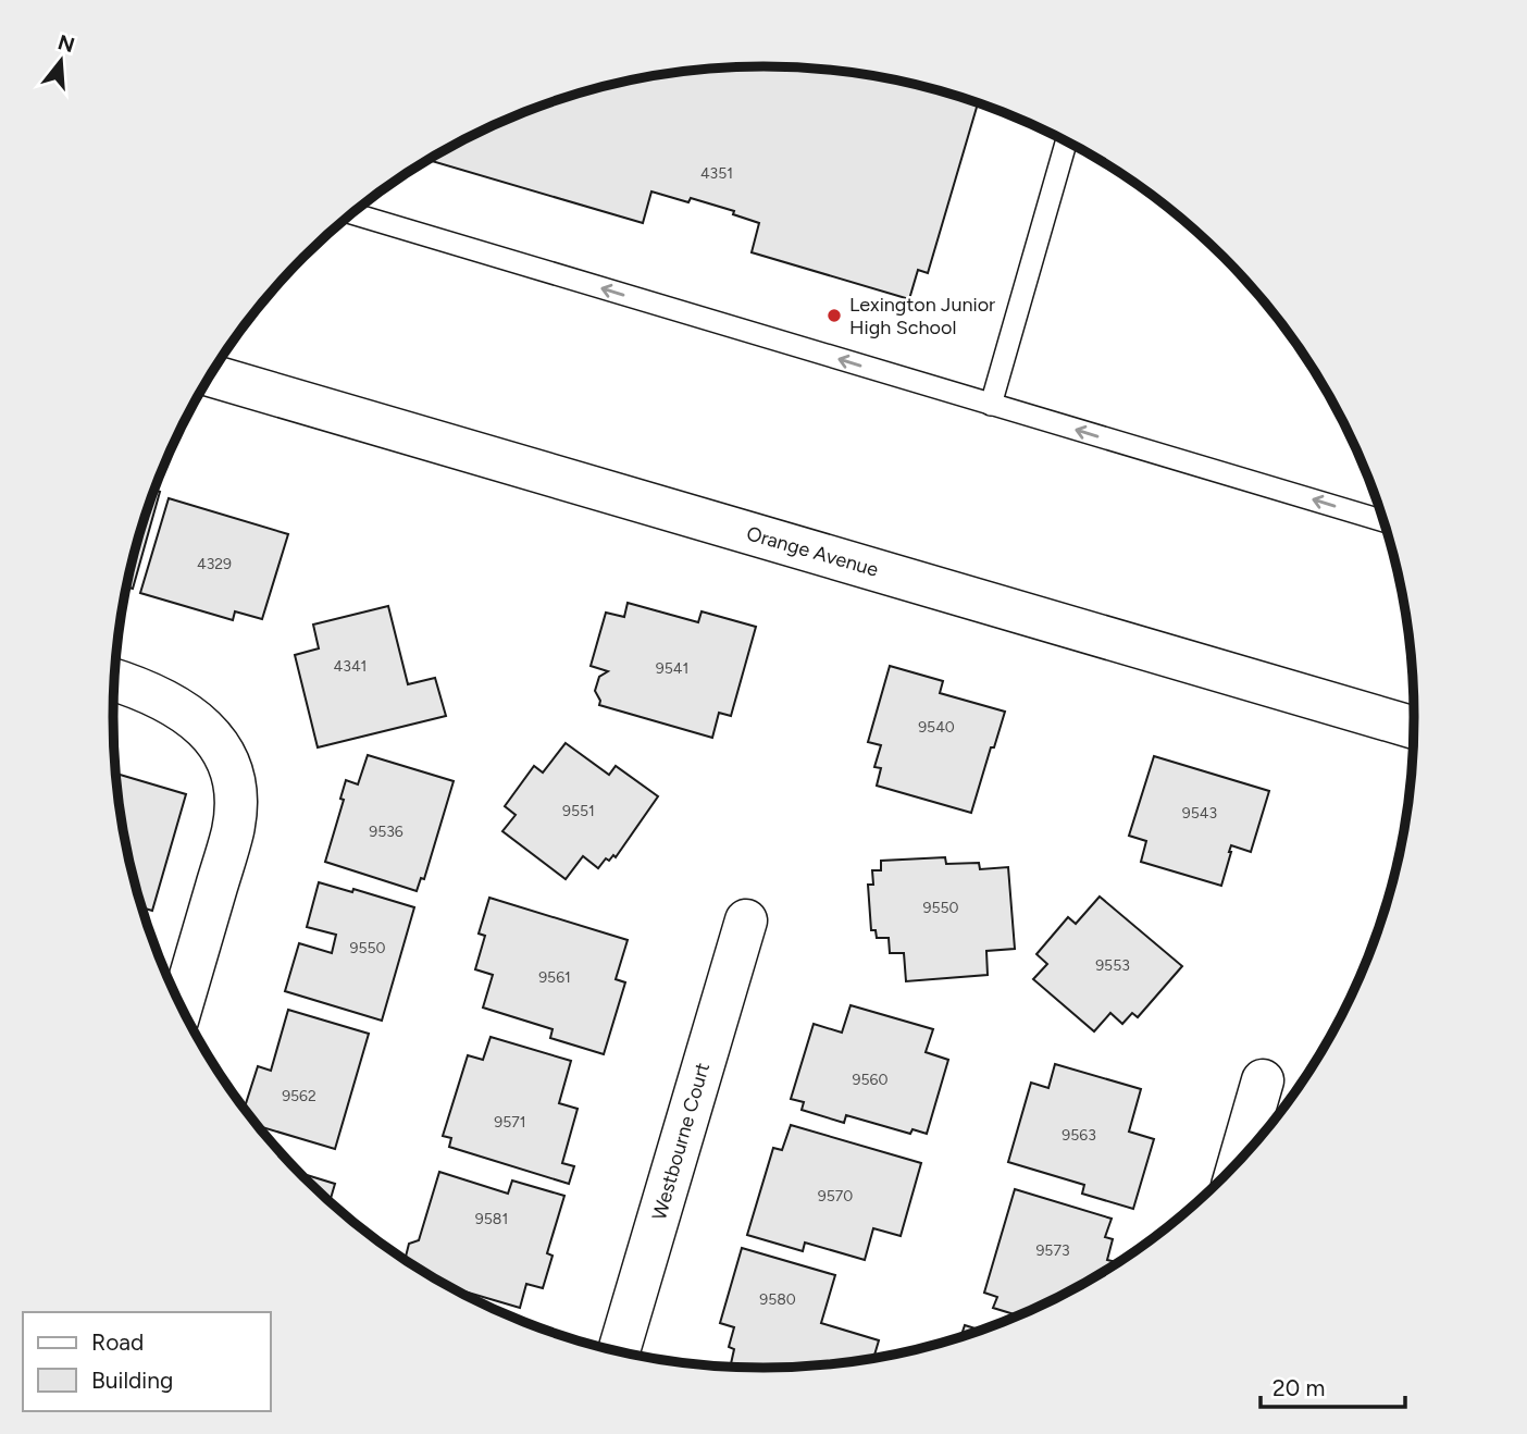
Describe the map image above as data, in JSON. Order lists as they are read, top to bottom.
{
  "streets": {
    "main road": ["Orange Avenue", "Westbourne Court"]
  },
  "places": ["Lexington Junior High School"],
  "house_numbers": [
    "4351",
    "4329",
    "4341",
    "9541",
    "9540",
    "9551",
    "9543",
    "9536",
    "9550",
    "9550",
    "9553",
    "9561",
    "9560",
    "9562",
    "9571",
    "9563",
    "9570",
    "9581",
    "9573",
    "9580"
  ],
  "legend": ["Road", "Building"],
  "scale_bar": "20 m",
  "north": "top"
}
